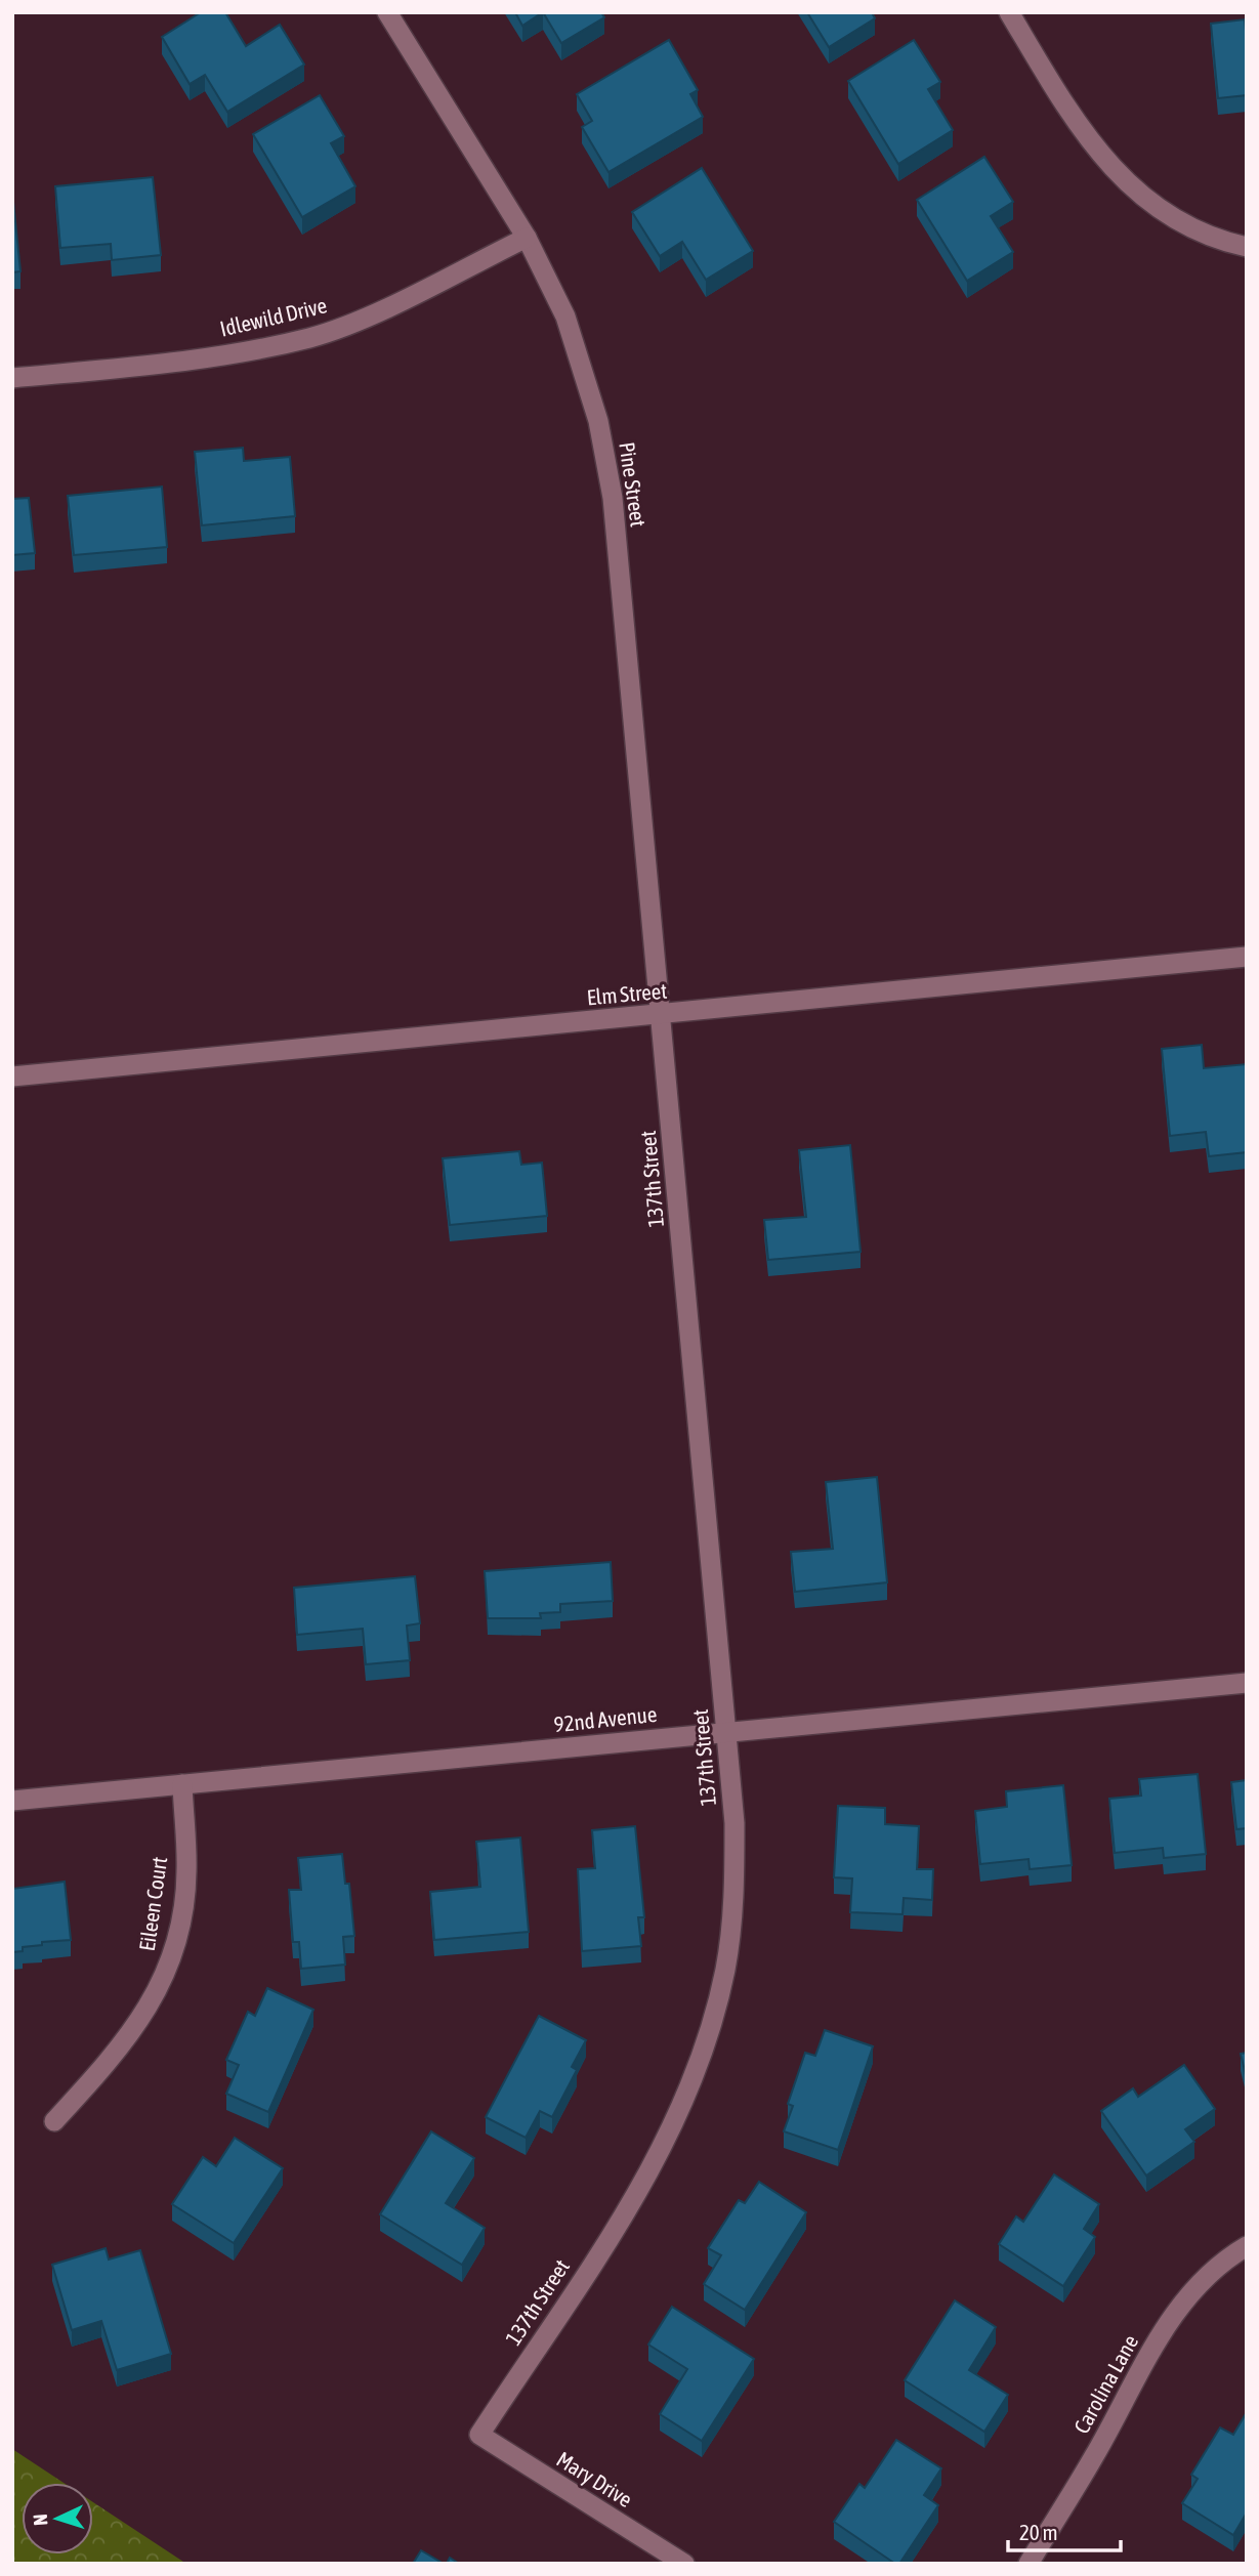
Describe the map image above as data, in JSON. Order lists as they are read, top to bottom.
{
  "streets": {
    "street": [
      "Idlewild Drive",
      "Pine Street",
      "Elm Street",
      "137th Street",
      "92nd Avenue",
      "Eileen Court",
      "Carolina Lane",
      "Mary Drive"
    ]
  },
  "crossings": [
    ["Idlewild Drive", "Pine Street"],
    ["Pine Street", "Elm Street"],
    ["Pine Street", "137th Street"],
    ["Elm Street", "137th Street"],
    ["137th Street", "92nd Avenue"],
    ["137th Street", "Mary Drive"],
    ["92nd Avenue", "Eileen Court"]
  ],
  "scale_bar": "20 m",
  "north": "left"
}
